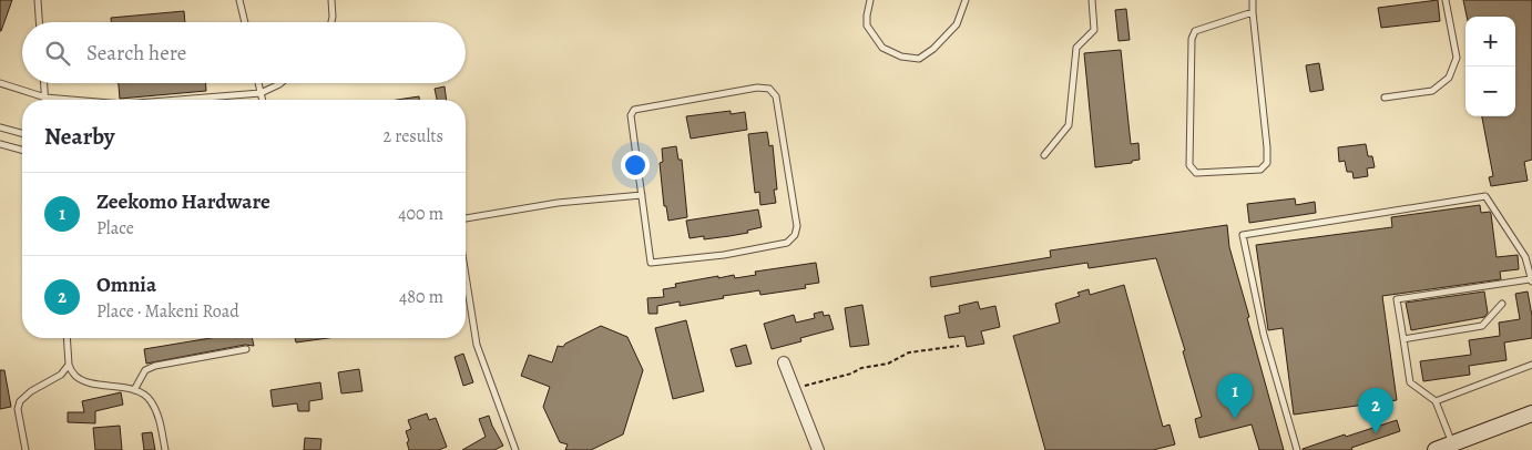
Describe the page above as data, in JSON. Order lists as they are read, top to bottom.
{
  "page": {
    "map_buttons": ["+", "−"],
    "search": "Search here",
    "heading": ["Nearby", "2 results"],
    "list": [
      {
        "mark": "1",
        "name": "Zeekomo Hardware",
        "note": "Place",
        "value": "400 m"
      },
      {
        "mark": "2",
        "name": "Omnia",
        "note": "Place · Makeni Road",
        "value": "480 m"
      }
    ],
    "pins": ["1", "2"]
  }
}
